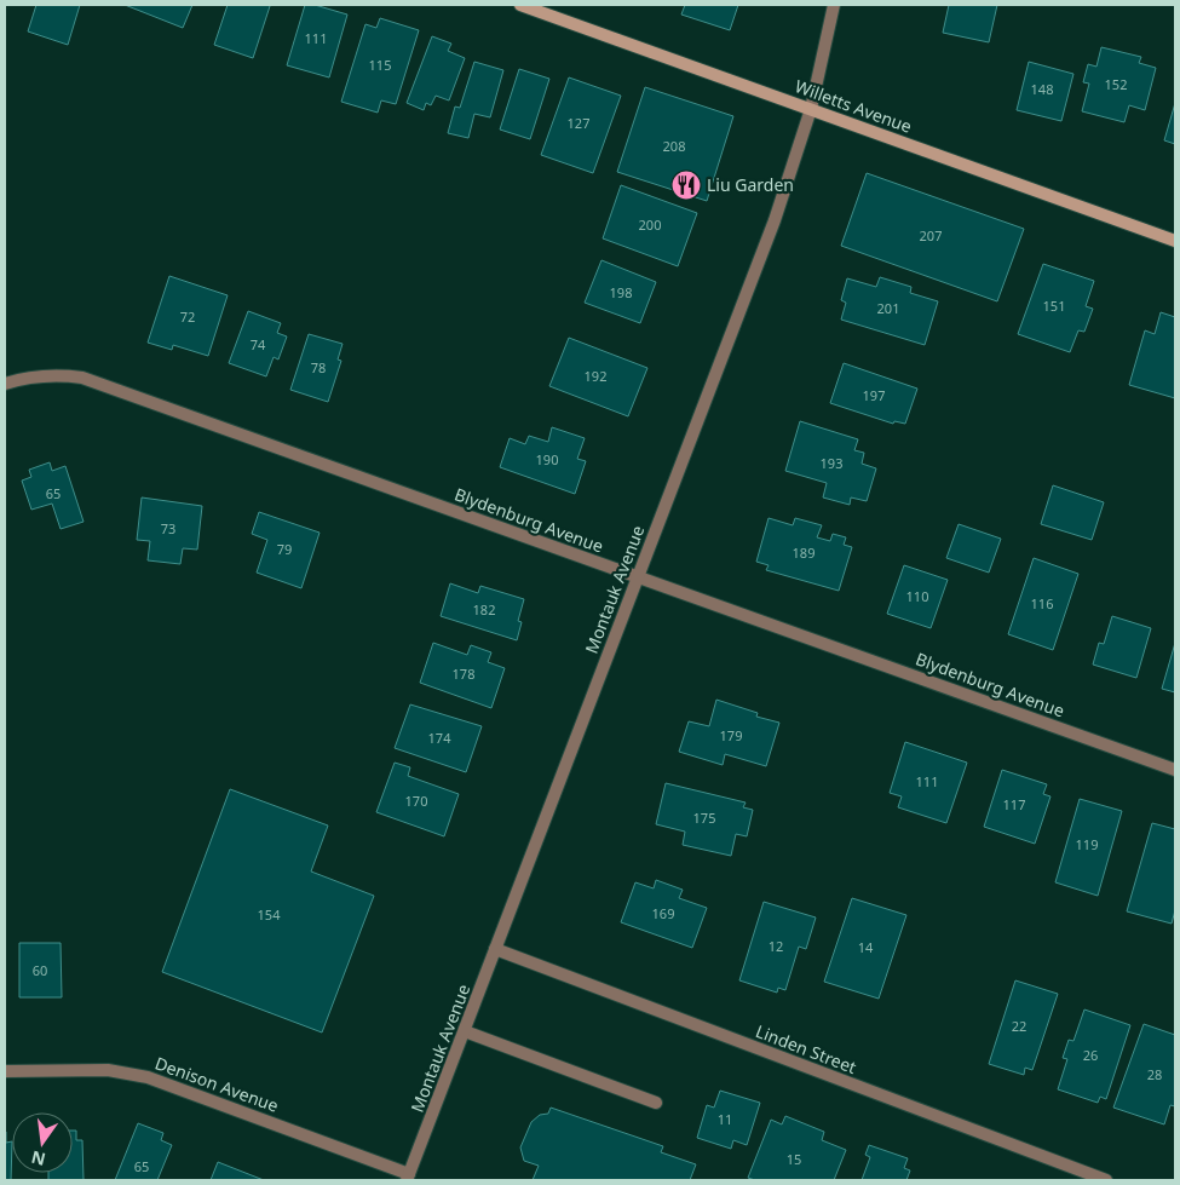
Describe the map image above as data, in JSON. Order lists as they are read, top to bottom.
{
  "streets": {
    "main road": ["Willetts Avenue"],
    "street": [
      "Blydenburg Avenue",
      "Montauk Avenue",
      "Linden Street",
      "Denison Avenue"
    ]
  },
  "crossings": [
    ["Willetts Avenue", "Montauk Avenue"],
    ["Blydenburg Avenue", "Montauk Avenue"],
    ["Montauk Avenue", "Linden Street"],
    ["Montauk Avenue", "Denison Avenue"]
  ],
  "places": {
    "restaurant": ["Liu Garden"]
  },
  "house_numbers": [
    "111",
    "115",
    "152",
    "148",
    "127",
    "208",
    "200",
    "207",
    "198",
    "151",
    "201",
    "72",
    "74",
    "78",
    "192",
    "197",
    "190",
    "193",
    "65",
    "73",
    "79",
    "189",
    "110",
    "116",
    "182",
    "178",
    "179",
    "174",
    "111",
    "170",
    "117",
    "175",
    "119",
    "169",
    "154",
    "12",
    "14",
    "60",
    "22",
    "26",
    "28",
    "11",
    "15",
    "65"
  ],
  "north": "bottom"
}
